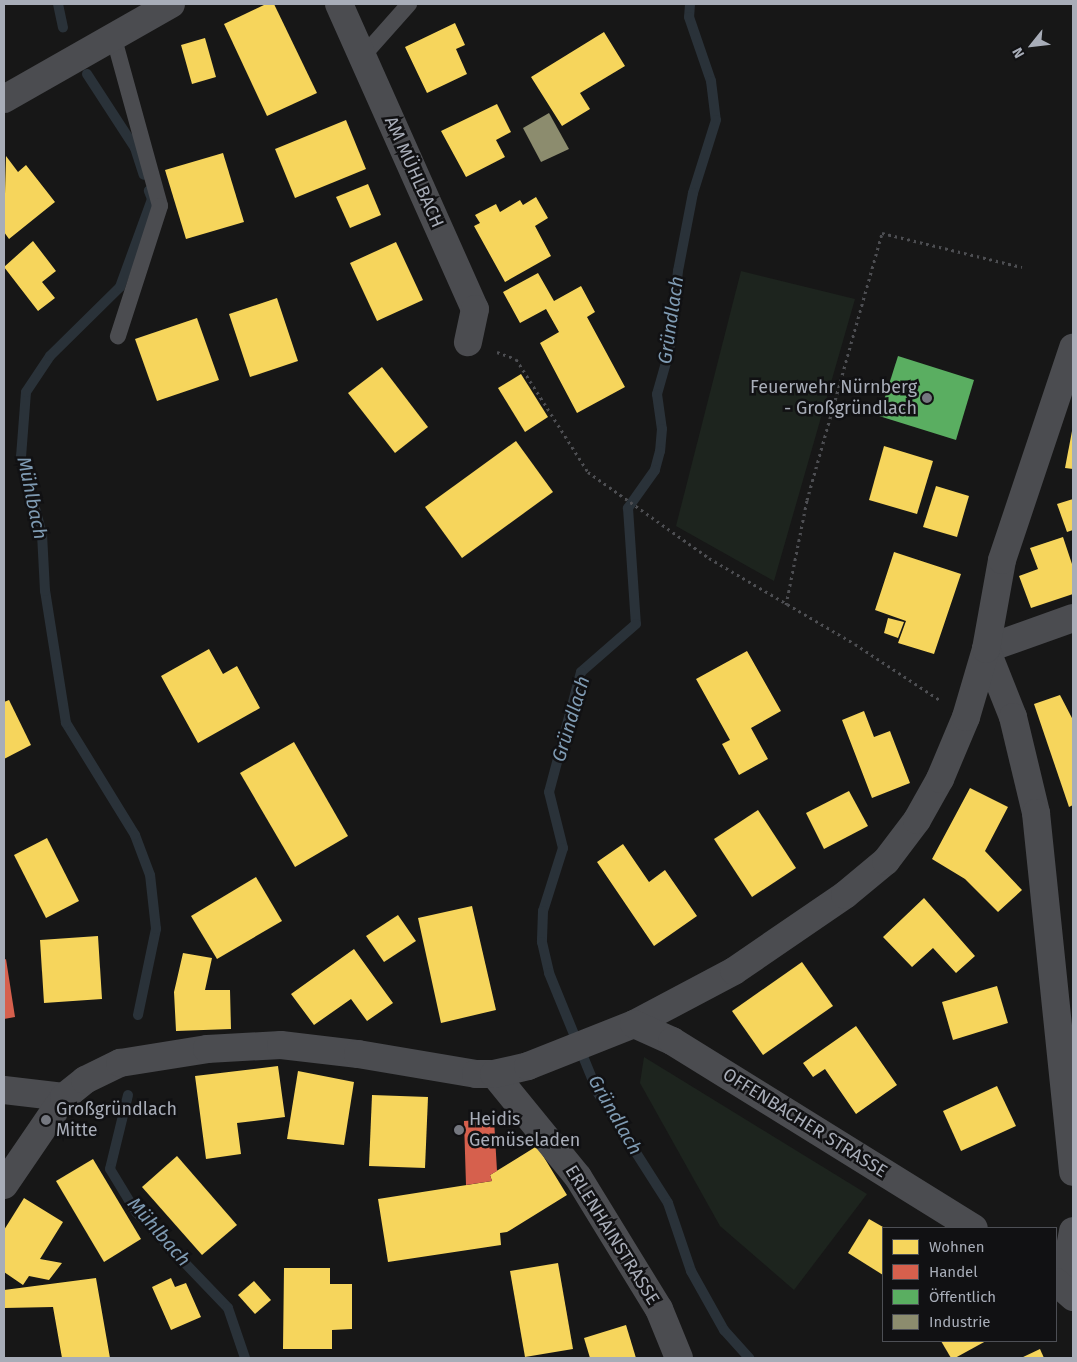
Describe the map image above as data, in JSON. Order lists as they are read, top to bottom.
{
  "streets": {
    "street": ["AM MÜHLBACH", "OFFENBACHER STRASSE", "ERLENHAINSTRASSE"]
  },
  "water": ["Gründlach", "Mühlbach"],
  "places": ["Feuerwehr Nürnberg - Großgründlach", "Großgründlach Mitte", "Heidis Gemüseladen"],
  "legend": [
    "Wohnen",
    "Handel",
    "Öffentlich",
    "Industrie"
  ],
  "north": "bottom left"
}
